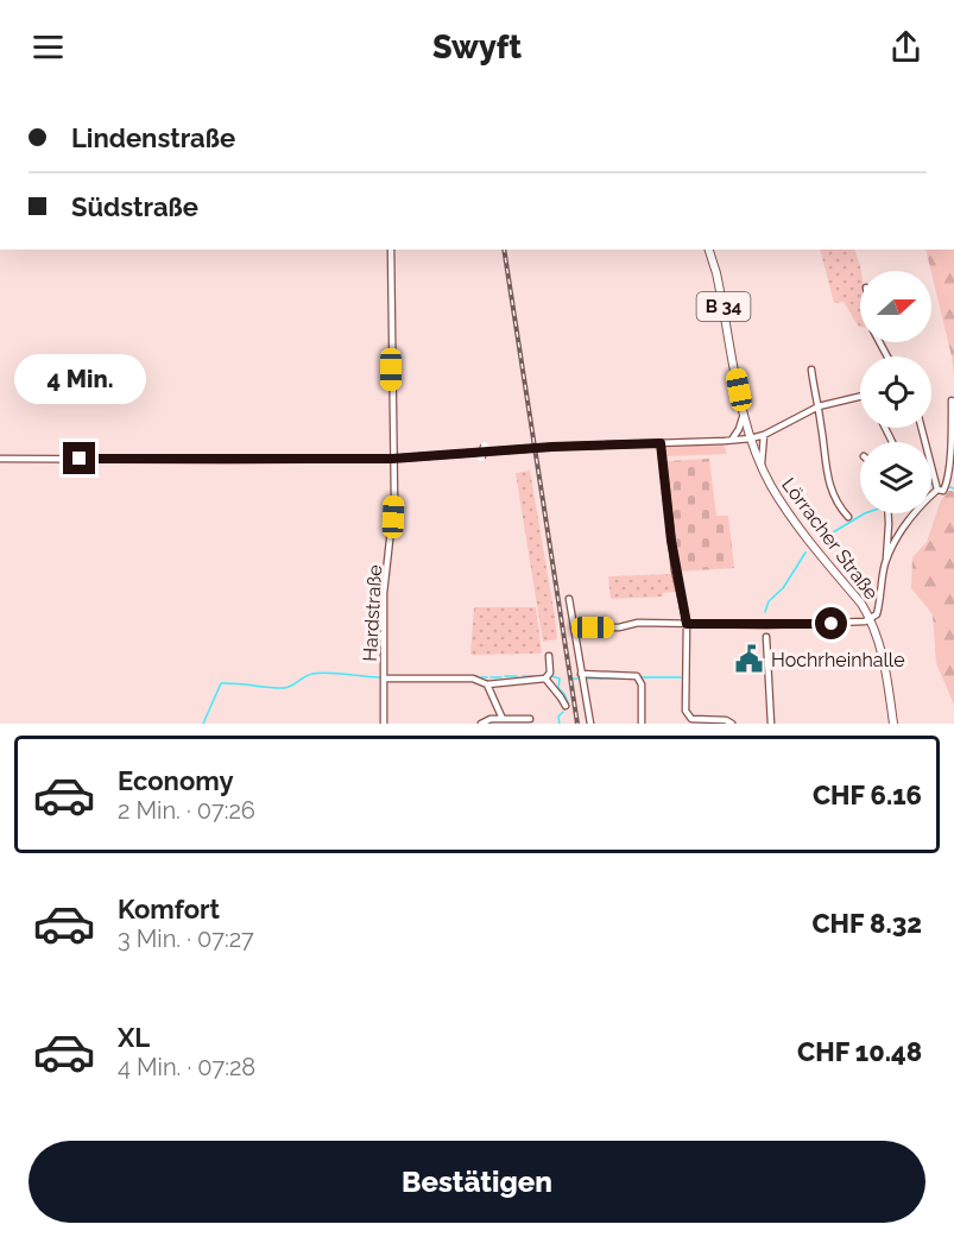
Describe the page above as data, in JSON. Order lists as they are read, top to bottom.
{
  "streets": {
    "main road": ["B 34", "Lörracher Straße"],
    "street": ["Hardstraße"]
  },
  "places": {
    "public building": ["Hochrheinhalle"]
  },
  "north": "right",
  "page": {
    "header": "Swyft",
    "banner": ["Lindenstraße", "Südstraße"],
    "bubble": "4 Min.",
    "list": [
      {
        "name": "Economy",
        "note": "2 Min. · 07:26",
        "value": "CHF 6.16"
      },
      {
        "name": "Komfort",
        "note": "3 Min. · 07:27",
        "value": "CHF 8.32"
      },
      {
        "name": "XL",
        "note": "4 Min. · 07:28",
        "value": "CHF 10.48"
      }
    ],
    "buttons": "Bestätigen"
  }
}
